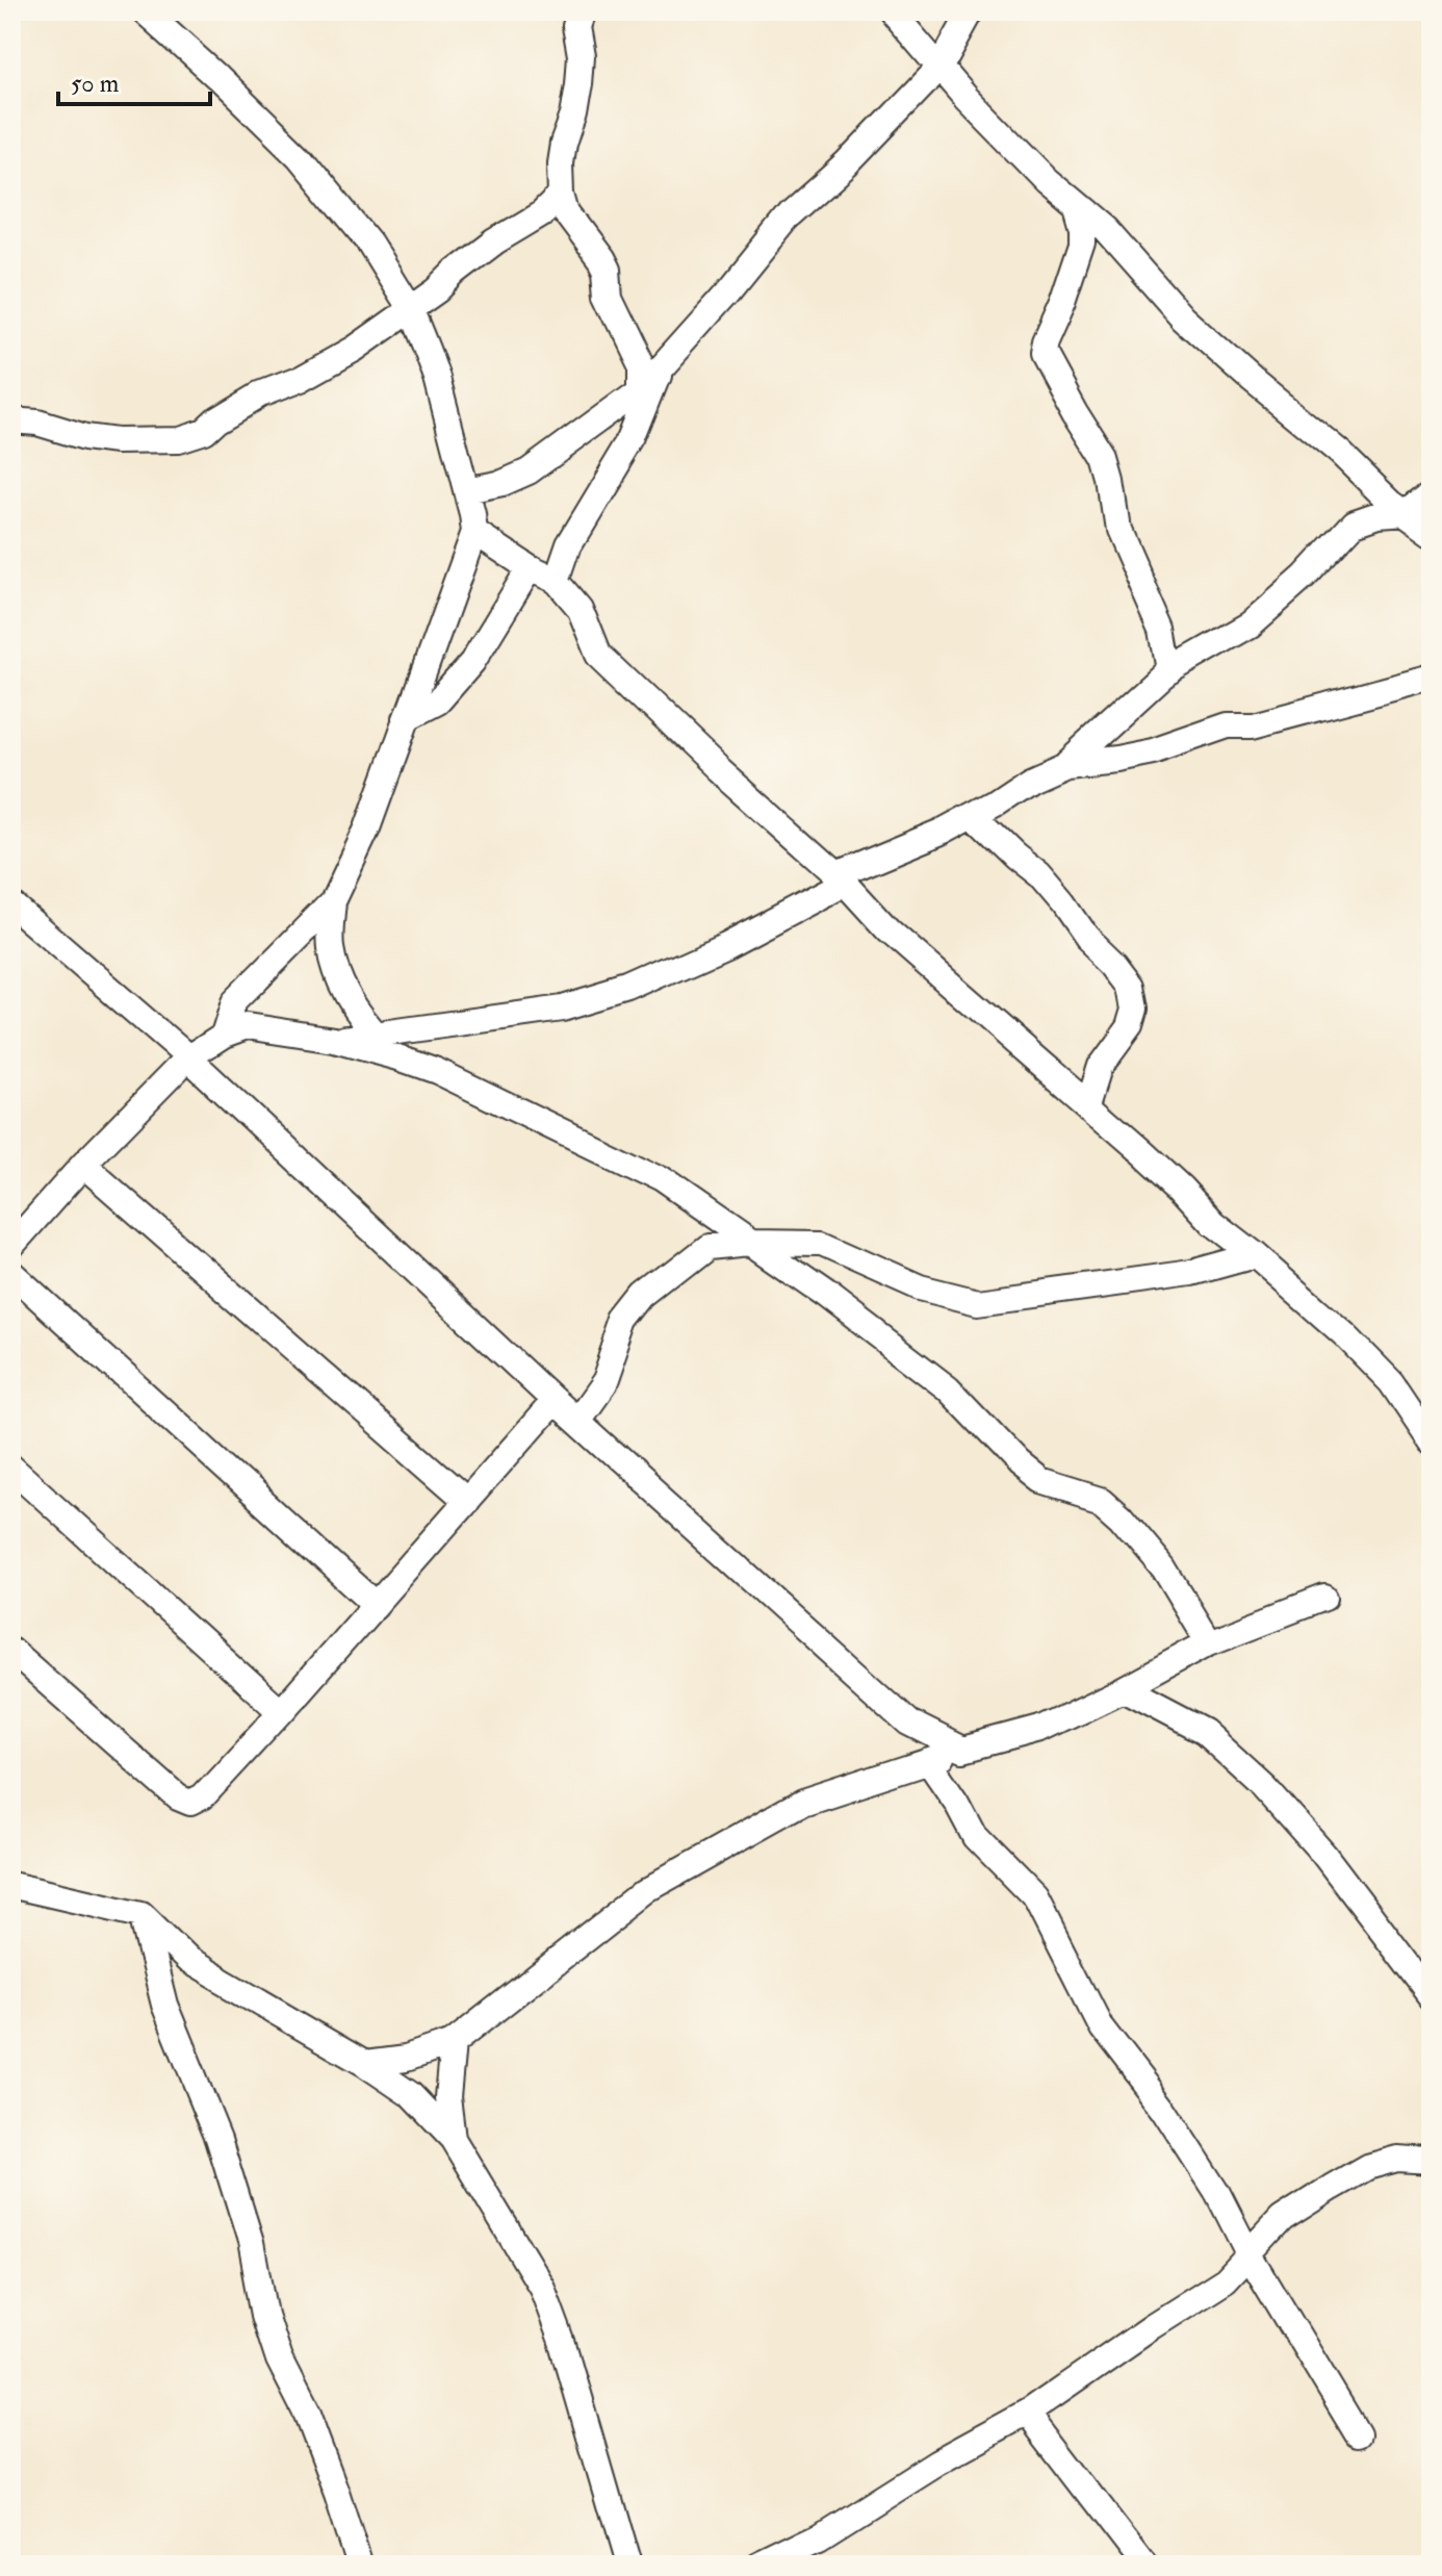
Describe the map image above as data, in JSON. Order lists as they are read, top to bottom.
{
  "scale_bar": "50 m"
}
